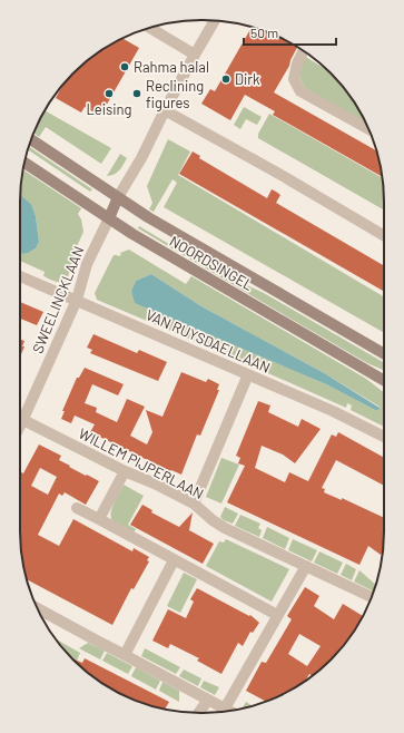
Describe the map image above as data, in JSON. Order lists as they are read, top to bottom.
{
  "streets": {
    "main road": ["NOORDSINGEL"],
    "street": ["SWEELINCKLAAN", "VAN RUYSDAELLAAN", "WILLEM PIJPERLAAN"]
  },
  "crossings": [
    ["NOORDSINGEL", "SWEELINCKLAAN"],
    ["SWEELINCKLAAN", "VAN RUYSDAELLAAN"],
    ["SWEELINCKLAAN", "WILLEM PIJPERLAAN"]
  ],
  "places": [
    "Rahma halal",
    "Dirk",
    "Leising",
    "Reclining figures"
  ],
  "scale_bar": "50 m"
}
